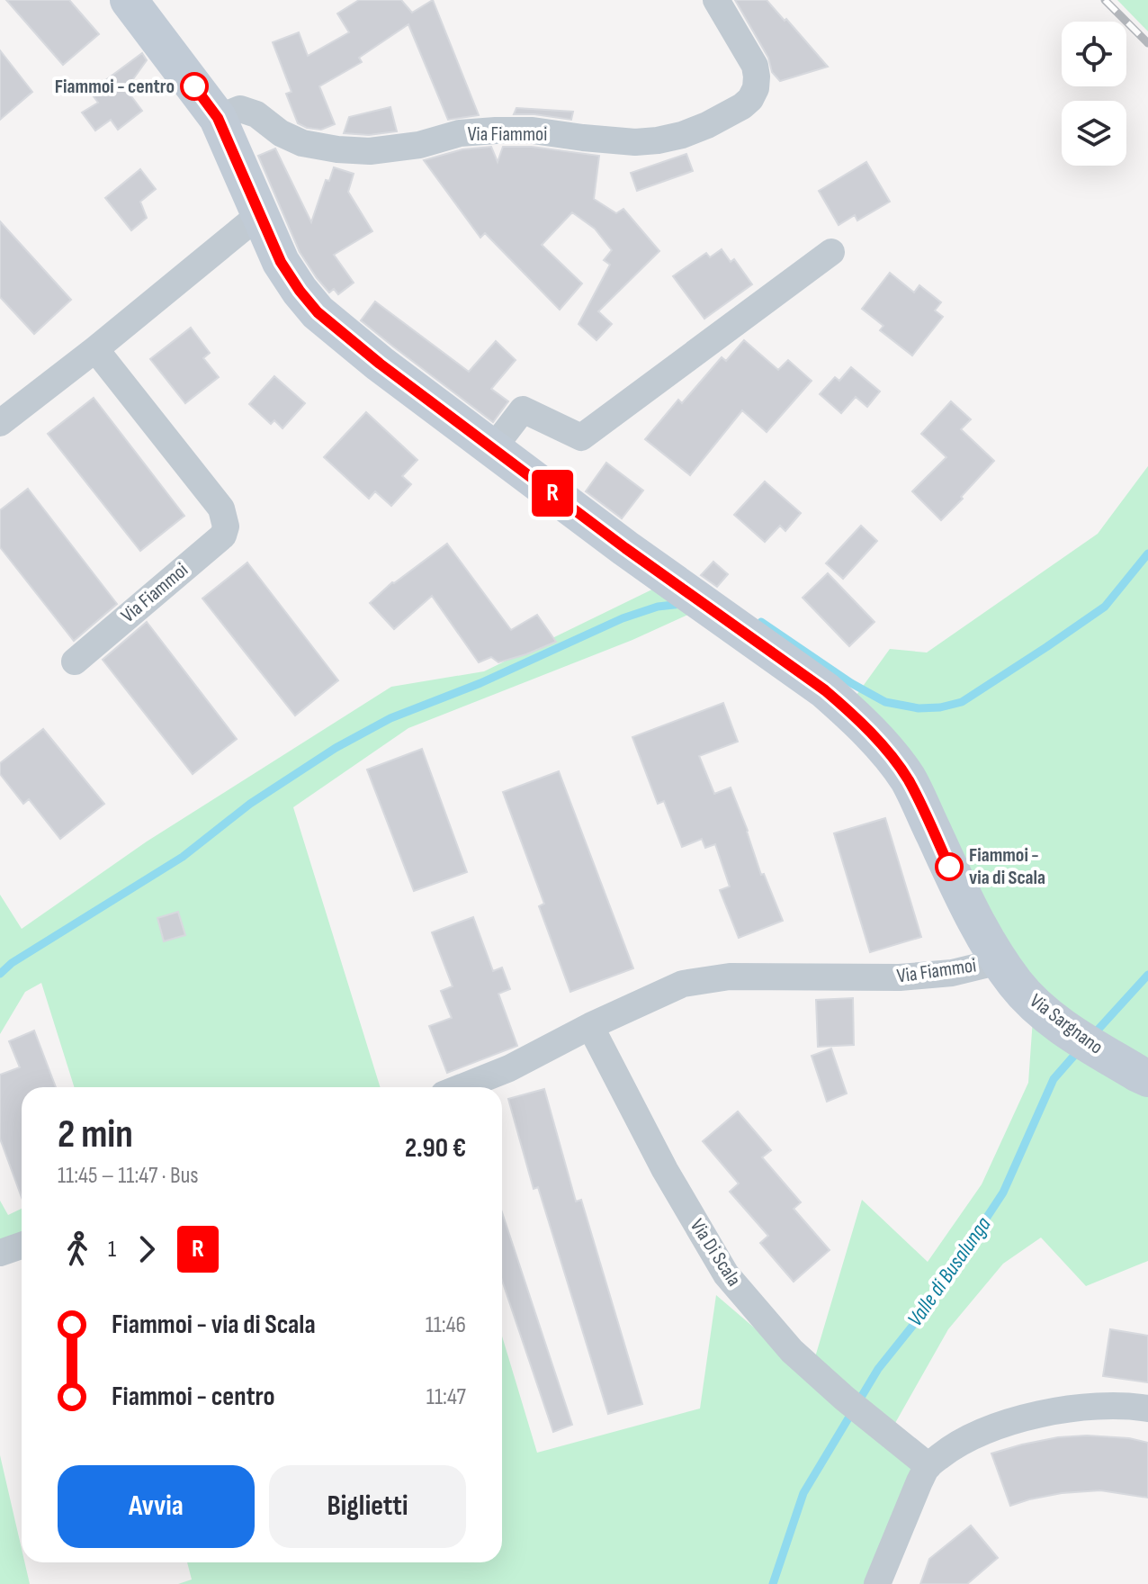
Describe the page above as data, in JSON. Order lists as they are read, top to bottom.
{
  "streets": {
    "street": ["Via Fiammoi", "Via Sargnano", "Via Di Scala"]
  },
  "crossings": [
    ["Via Fiammoi", "Via Sargnano"],
    ["Via Fiammoi", "Via Di Scala"]
  ],
  "water": ["Valle di Busalunga"],
  "places": ["Fiammoi - centro", "Fiammoi - via di Scala"],
  "lines": ["bus line R"],
  "page": {
    "on_map": "R",
    "heading": ["2 min", "11:45 – 11:47 · Bus", "2.90 €"],
    "legs": ["1", "R"],
    "list": [
      {
        "name": "Fiammoi - via di Scala",
        "value": "11:46"
      },
      {
        "name": "Fiammoi - centro",
        "value": "11:47"
      }
    ],
    "buttons": ["Avvia", "Biglietti"]
  }
}
